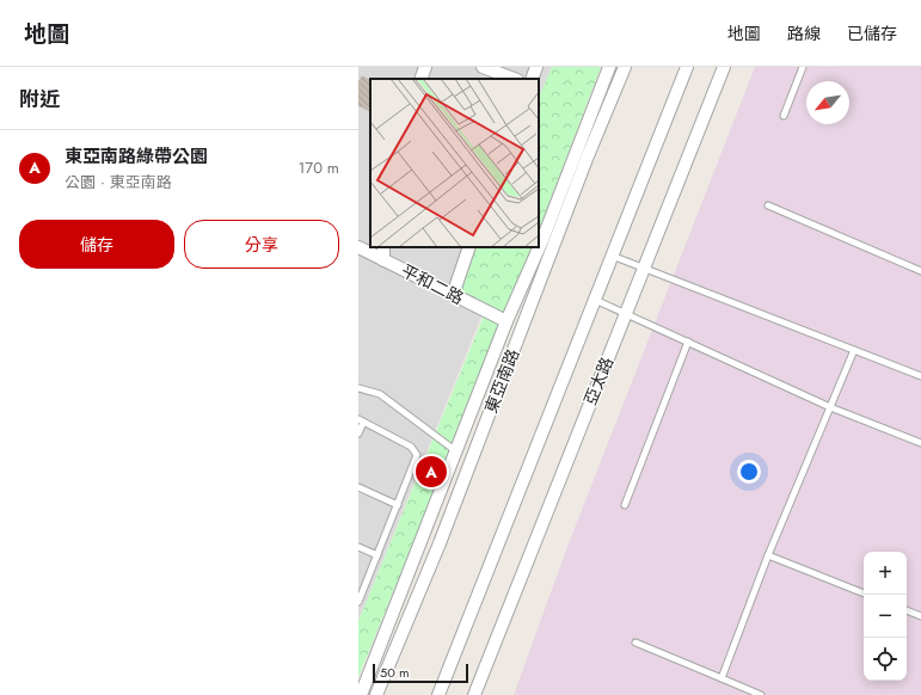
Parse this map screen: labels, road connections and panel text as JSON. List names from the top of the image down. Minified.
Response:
{"streets":{"street":["平和二路","東亞南路","亞太路"]},"crossings":[["平和二路","東亞南路"]],"scale_bar":"50 m","north":"bottom left","page":{"header":"地圖","nav":["地圖","路線","已儲存"],"heading":"附近","list":[{"mark":"A","name":"東亞南路綠帶公園","note":"公園 · 東亞南路","value":"170 m"}],"buttons":["儲存","分享"],"pins":"A","map_buttons":["+","−"],"scale":"50 m"}}
